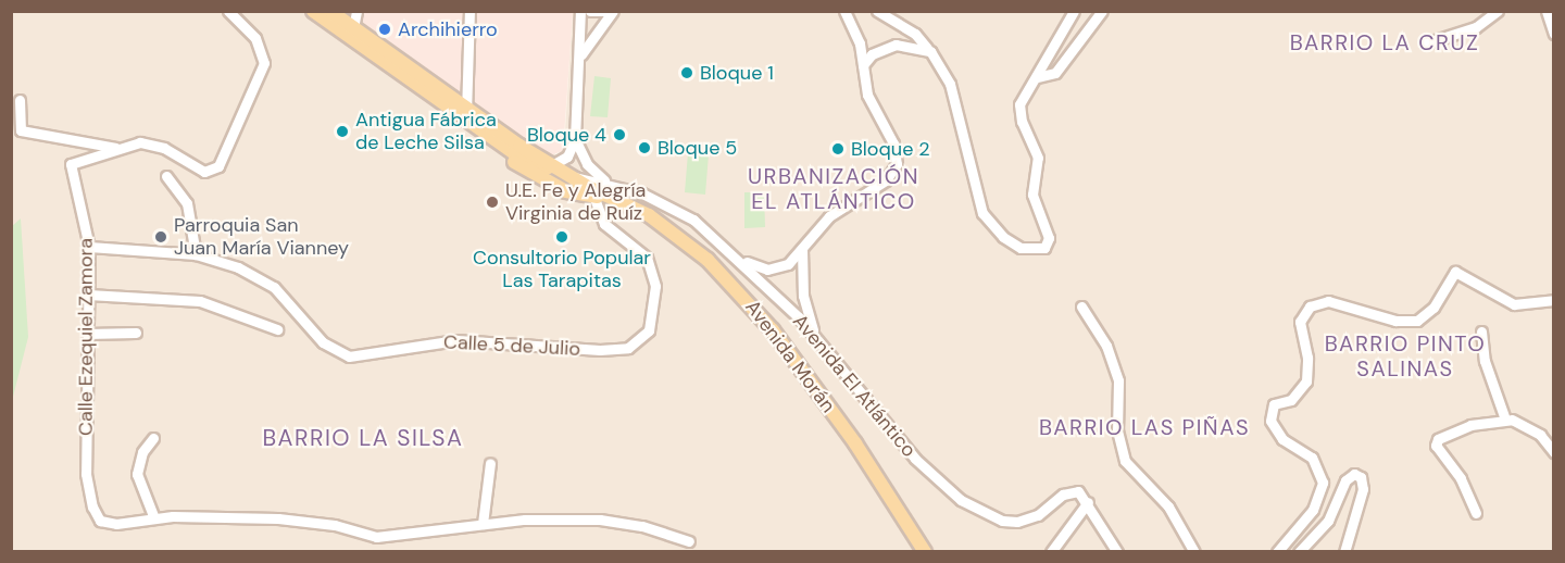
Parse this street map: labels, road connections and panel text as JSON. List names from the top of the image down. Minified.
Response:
{"streets":{"main road":["Avenida Morán"],"street":["Calle Ezequiel Zamora","Calle 5 de Julio","Avenida El Atlántico"]},"crossings":[["Calle Ezequiel Zamora","Calle 5 de Julio"],["Calle 5 de Julio","Avenida Morán"],["Avenida Morán","Avenida El Atlántico"]],"districts":["BARRIO LA CRUZ","URBANIZACIÓN EL ATLÁNTICO","BARRIO PINTO SALINAS","BARRIO LAS PIÑAS","BARRIO LA SILSA"],"places":["Archihierro","Bloque 1","Antigua Fábrica de Leche Silsa","Bloque 4","Bloque 5","Bloque 2","U.E. Fe y Alegría Virginia de Ruíz","Parroquia San Juan María Vianney","Consultorio Popular Las Tarapitas"]}
